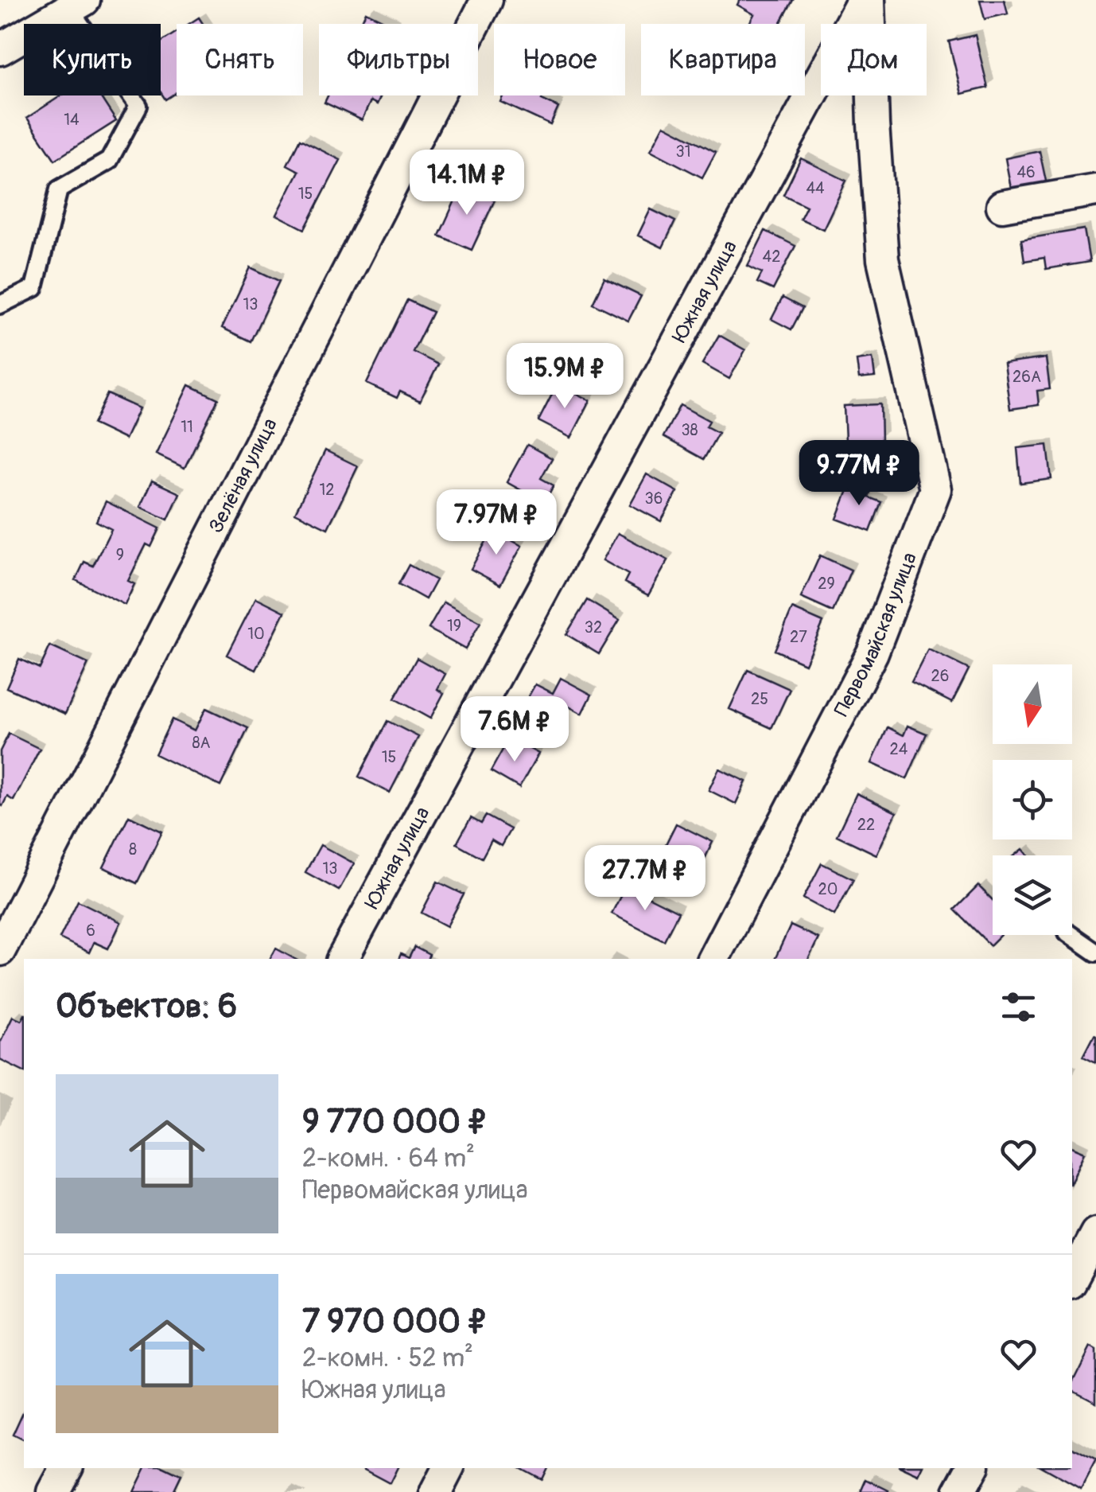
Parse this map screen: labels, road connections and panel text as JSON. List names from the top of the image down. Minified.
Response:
{"streets":{"street":["Южная улица","Зелёная улица","Первомайская улица"]},"crossings":[["Южная улица","Первомайская улица"]],"house_numbers":["14","31","46","44","15","42","13","26А","11","38","12","36","9","29","19","32","10","27","26","25","8А","24","15","22","8","13","20","6"],"north":"bottom","page":{"chip":["Купить","Снять","Фильтры","Новое","Квартира","Дом"],"price":["14.1M ₽","15.9M ₽","9.77M ₽","7.97M ₽","7.6M ₽","27.7M ₽"],"heading":"Объектов: 6","list":[{"name":"9 770 000 ₽","note":"2-комн. · 64 m² · Первомайская улица"},{"name":"7 970 000 ₽","note":"2-комн. · 52 m² · Южная улица"}]}}
